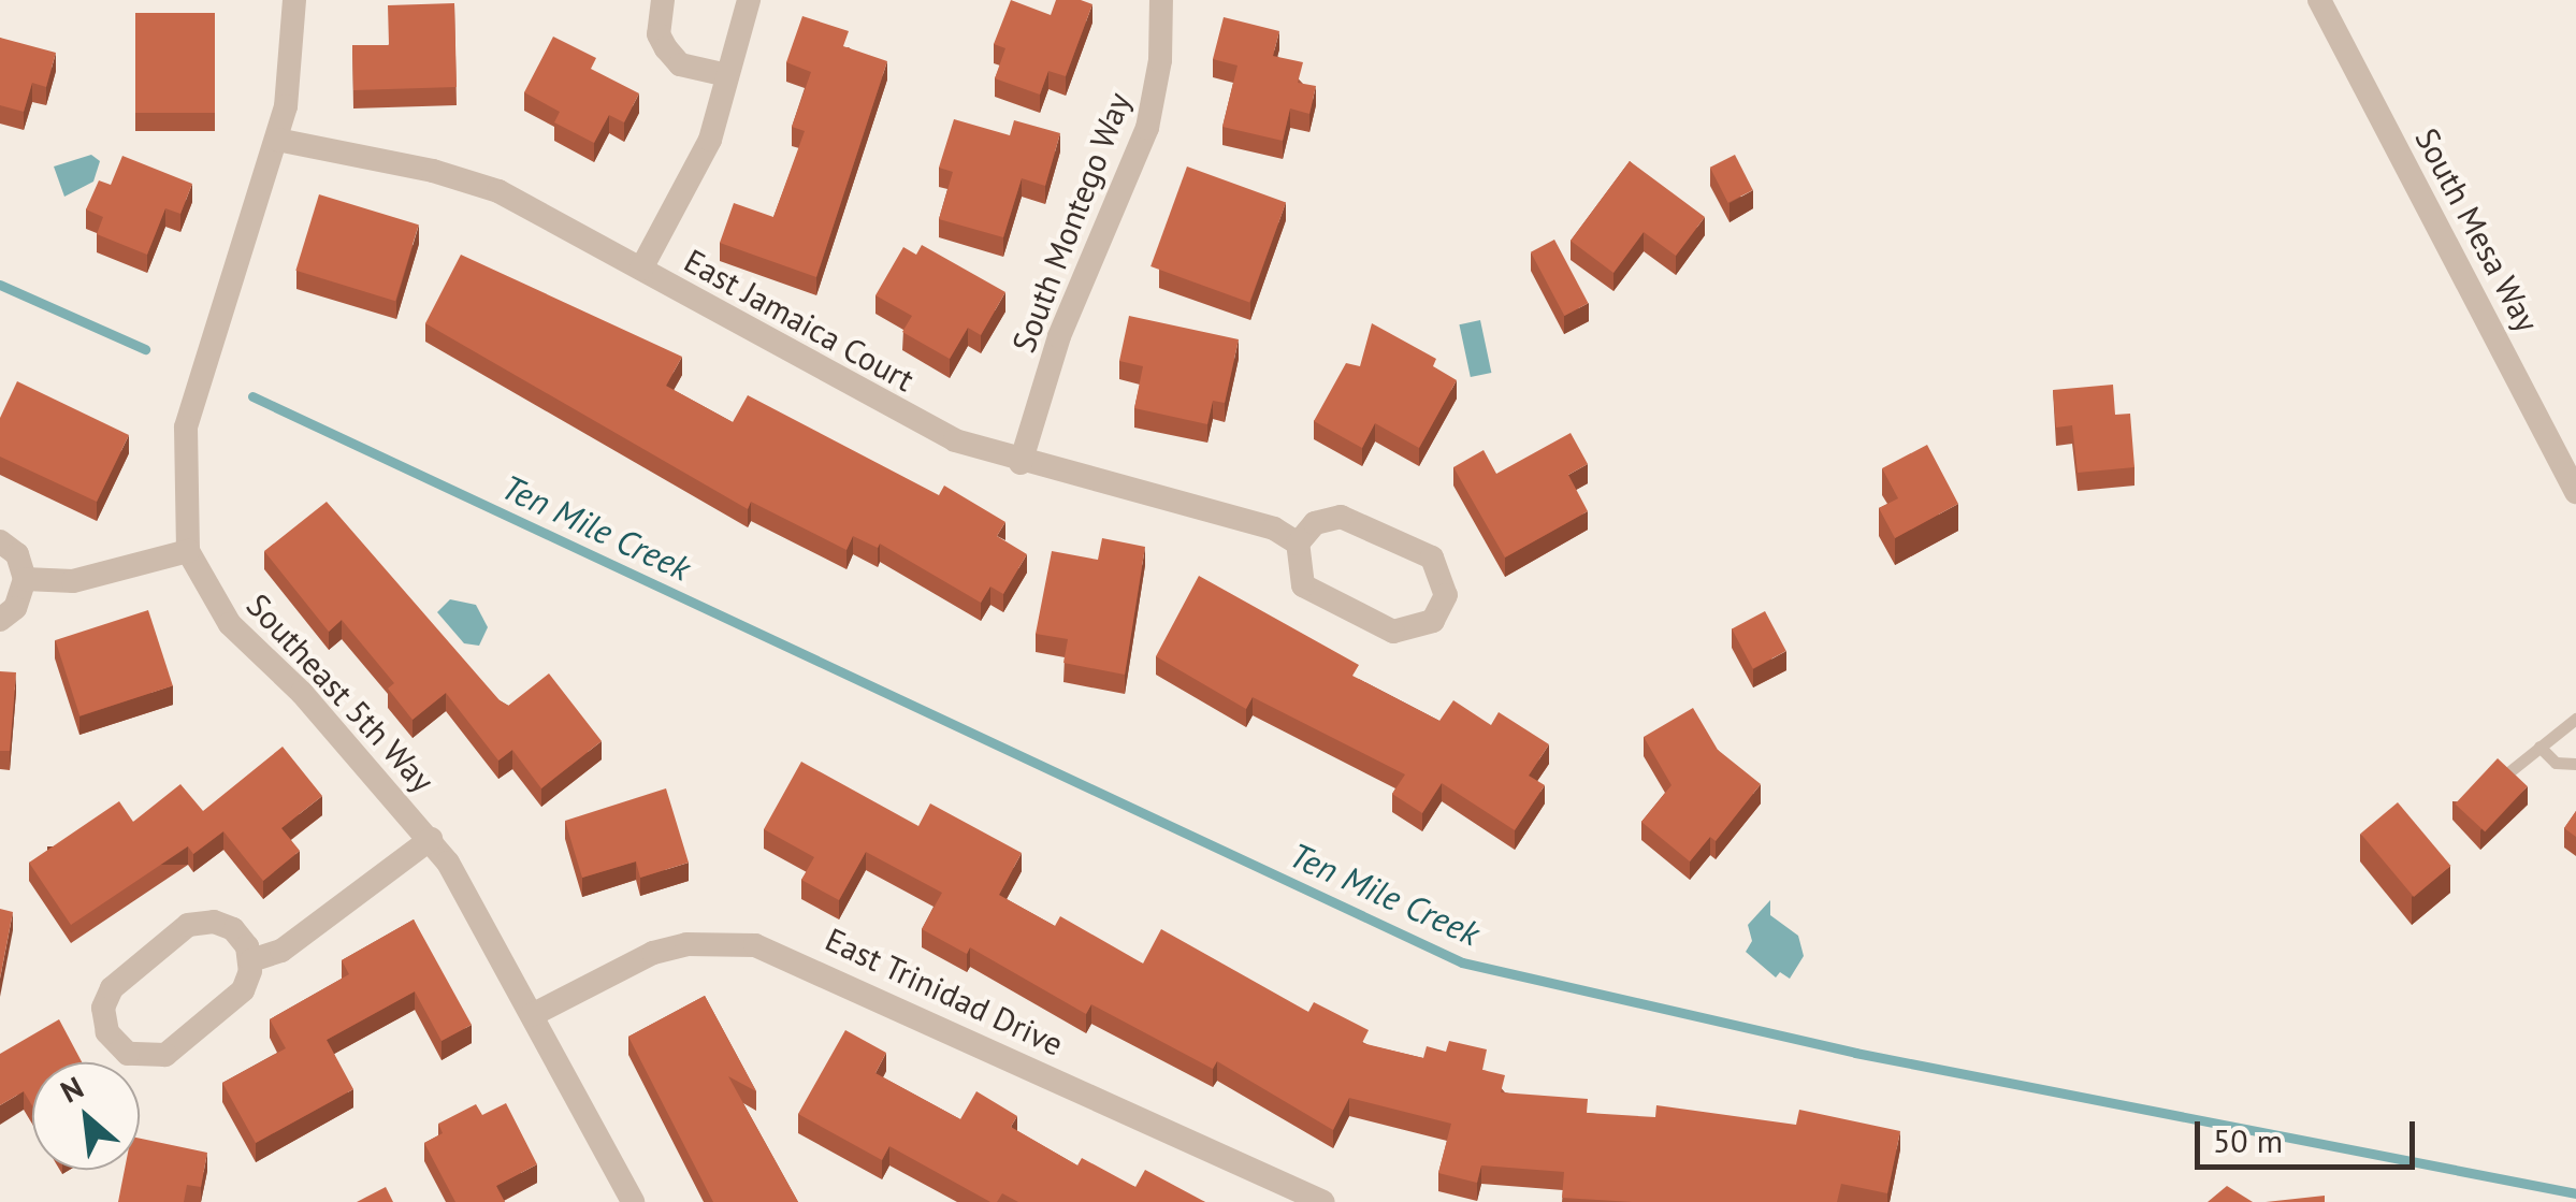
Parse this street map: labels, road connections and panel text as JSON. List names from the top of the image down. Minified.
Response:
{"streets":{"street":["South Montego Way","South Mesa Way","East Jamaica Court","Southeast 5th Way","East Trinidad Drive"]},"crossings":[["South Montego Way","East Jamaica Court"],["East Jamaica Court","Southeast 5th Way"],["Southeast 5th Way","East Trinidad Drive"]],"water":["Ten Mile Creek"],"scale_bar":"50 m","north":"top left"}
